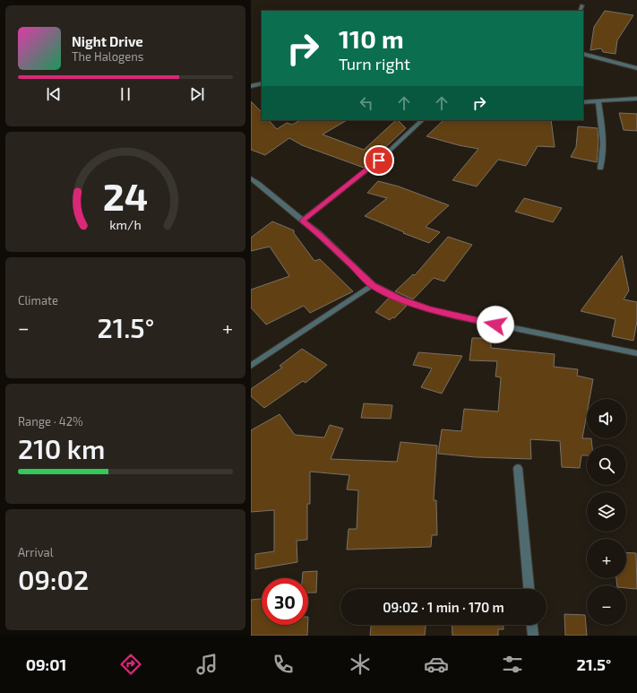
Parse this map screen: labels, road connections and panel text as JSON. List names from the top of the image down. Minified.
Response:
{"page":{"turn":["110 m","Turn right"],"song":["Night Drive","The Halogens"],"tile":["Climate",["Range · 42%","210 km"],["Arrival","09:02"]],"heat":["−","21.5°","+"],"map_buttons":["+","−"],"limit":"30","trip":"09:02 · 1 min · 170 m","tabs":["09:01","21.5°"],"gauge":["24","km/h"]}}
